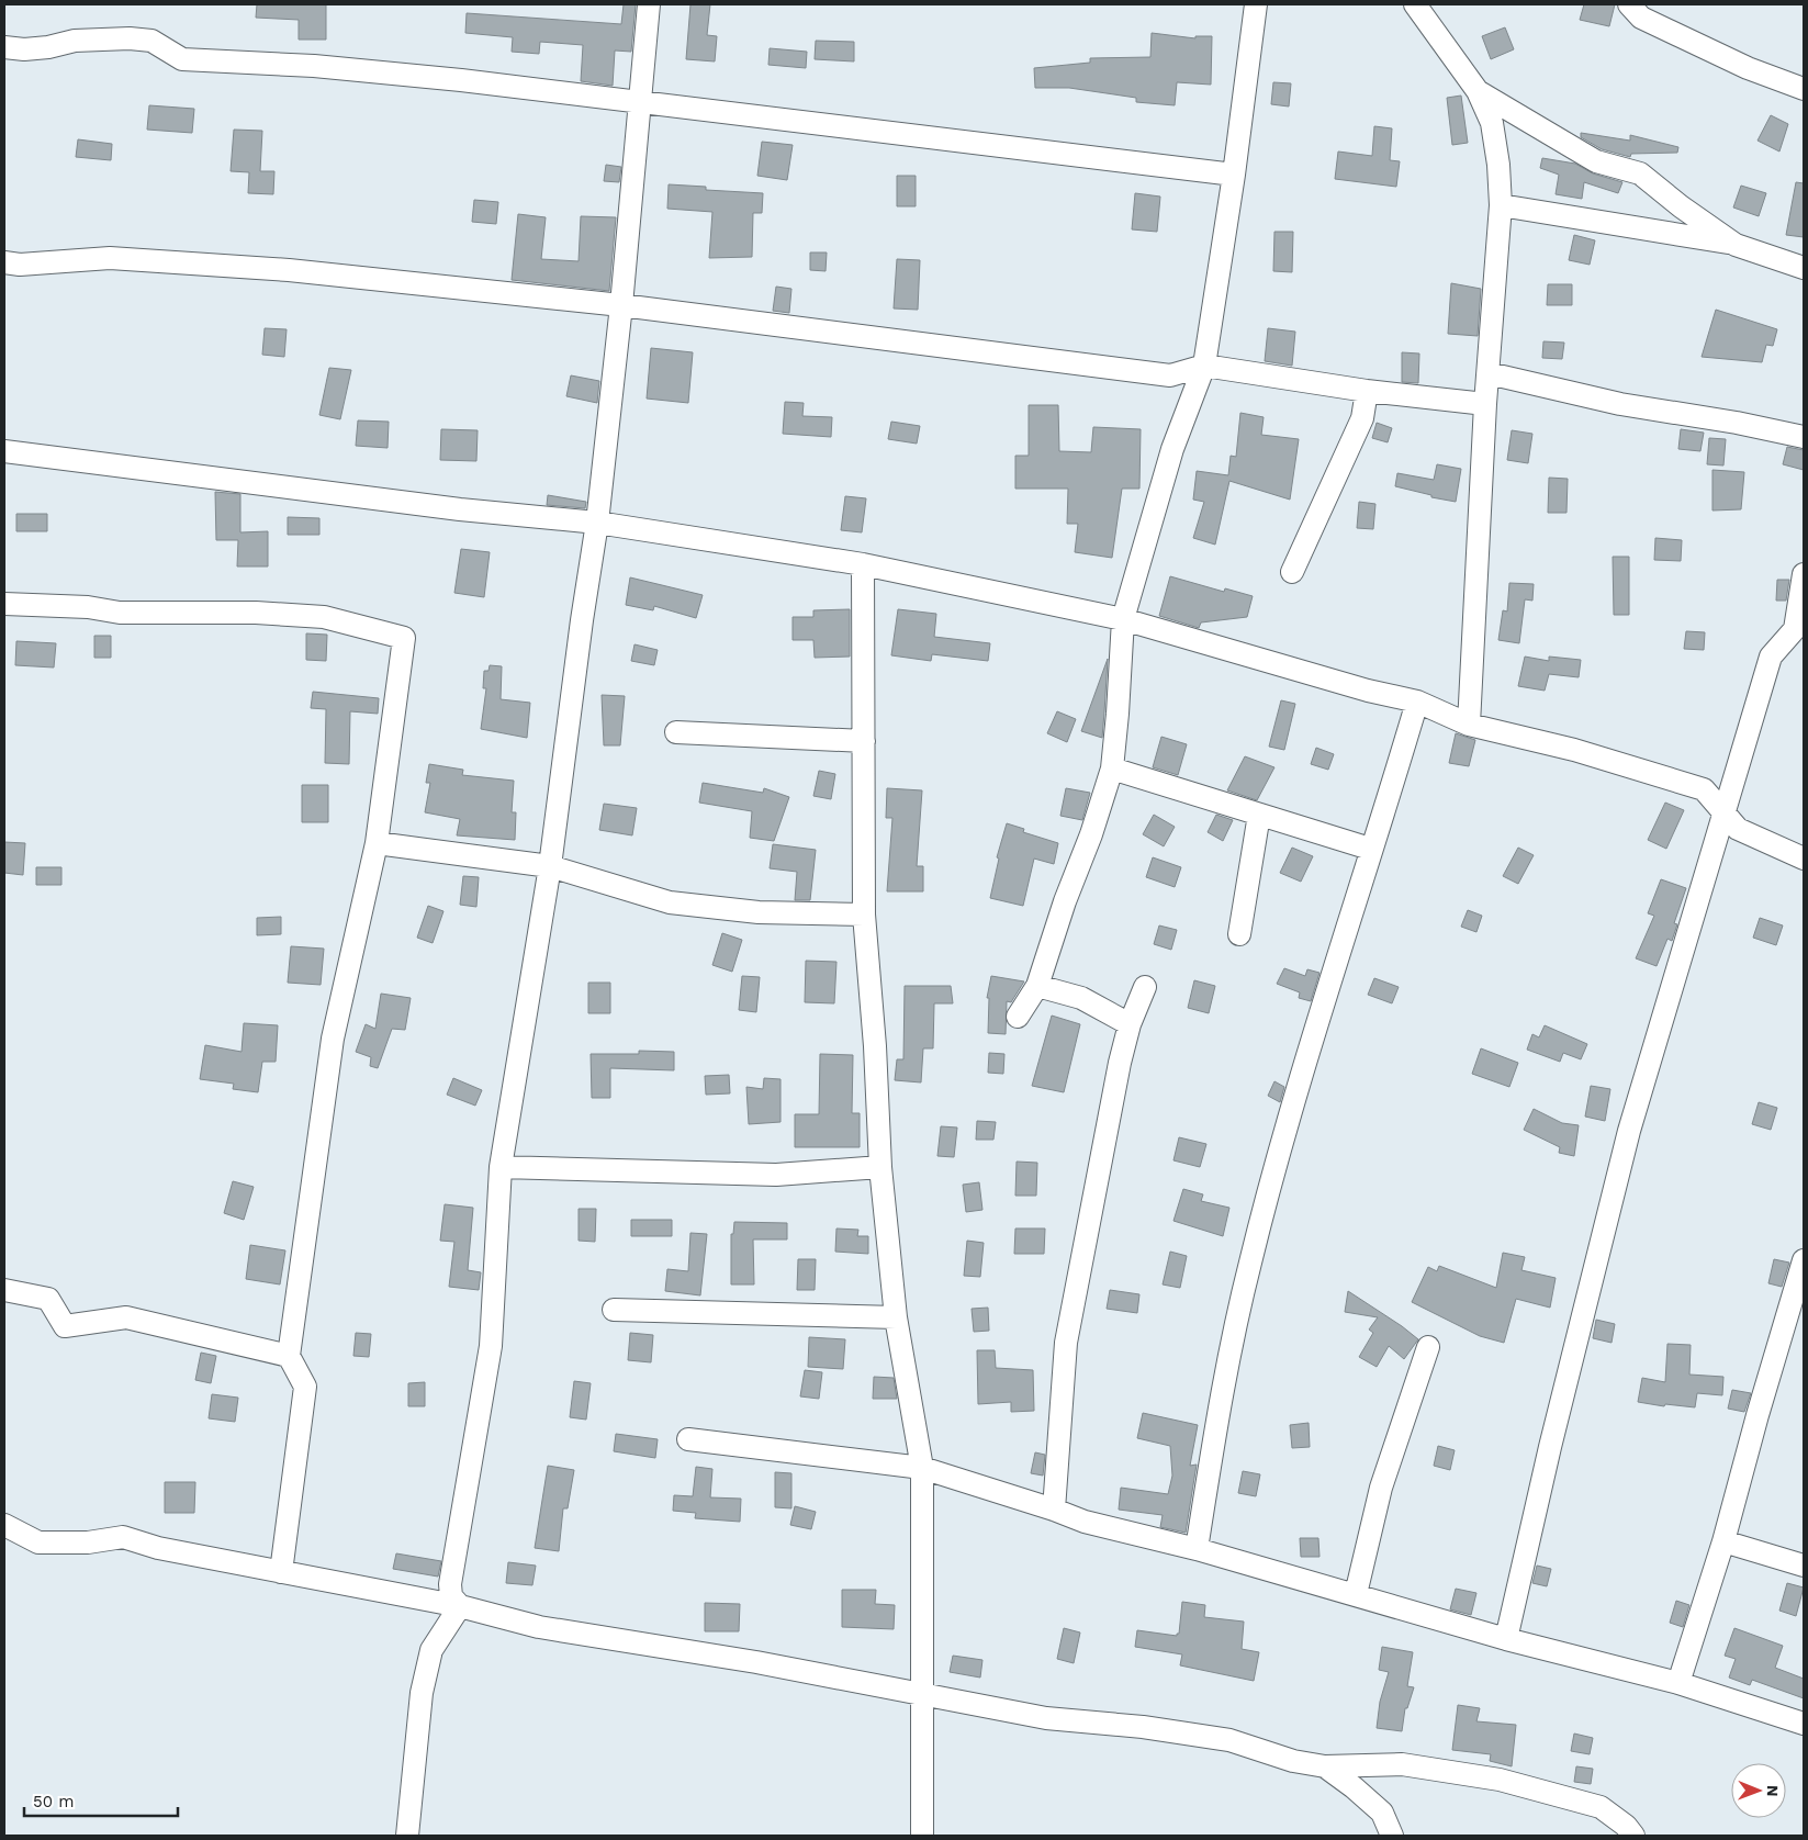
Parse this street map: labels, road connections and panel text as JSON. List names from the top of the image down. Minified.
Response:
{"scale_bar":"50 m","north":"right"}
